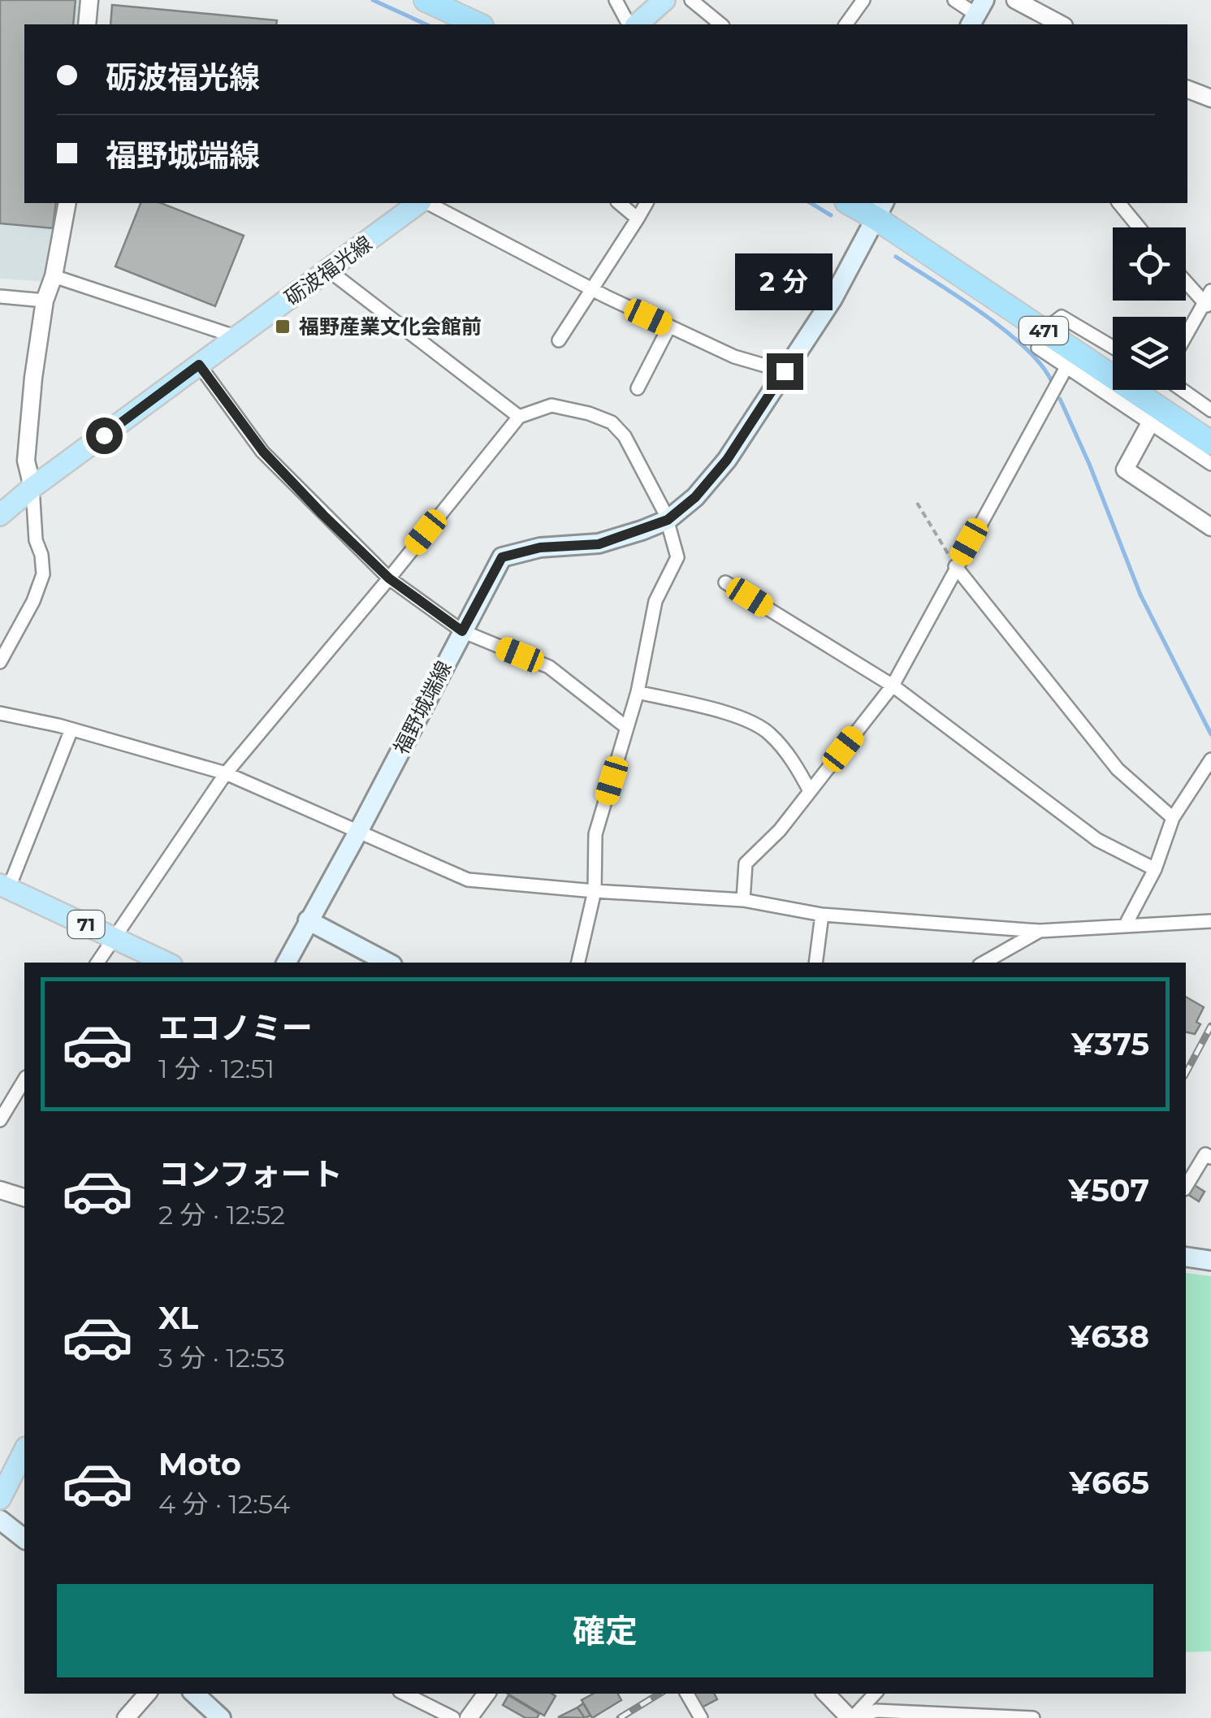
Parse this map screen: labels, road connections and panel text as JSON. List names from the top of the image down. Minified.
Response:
{"streets":{"highway":["471"],"main road":["砺波福光線","福野城端線","71"]},"crossings":[["471","福野城端線"]],"places":{"transit":["福野産業文化会館前"]},"page":{"banner":["砺波福光線","福野城端線"],"bubble":"2 分","list":[{"name":"エコノミー","note":"1 分 · 12:51","value":"¥375"},{"name":"コンフォート","note":"2 分 · 12:52","value":"¥507"},{"name":"XL","note":"3 分 · 12:53","value":"¥638"},{"name":"Moto","note":"4 分 · 12:54","value":"¥665"}],"buttons":"確定"}}
